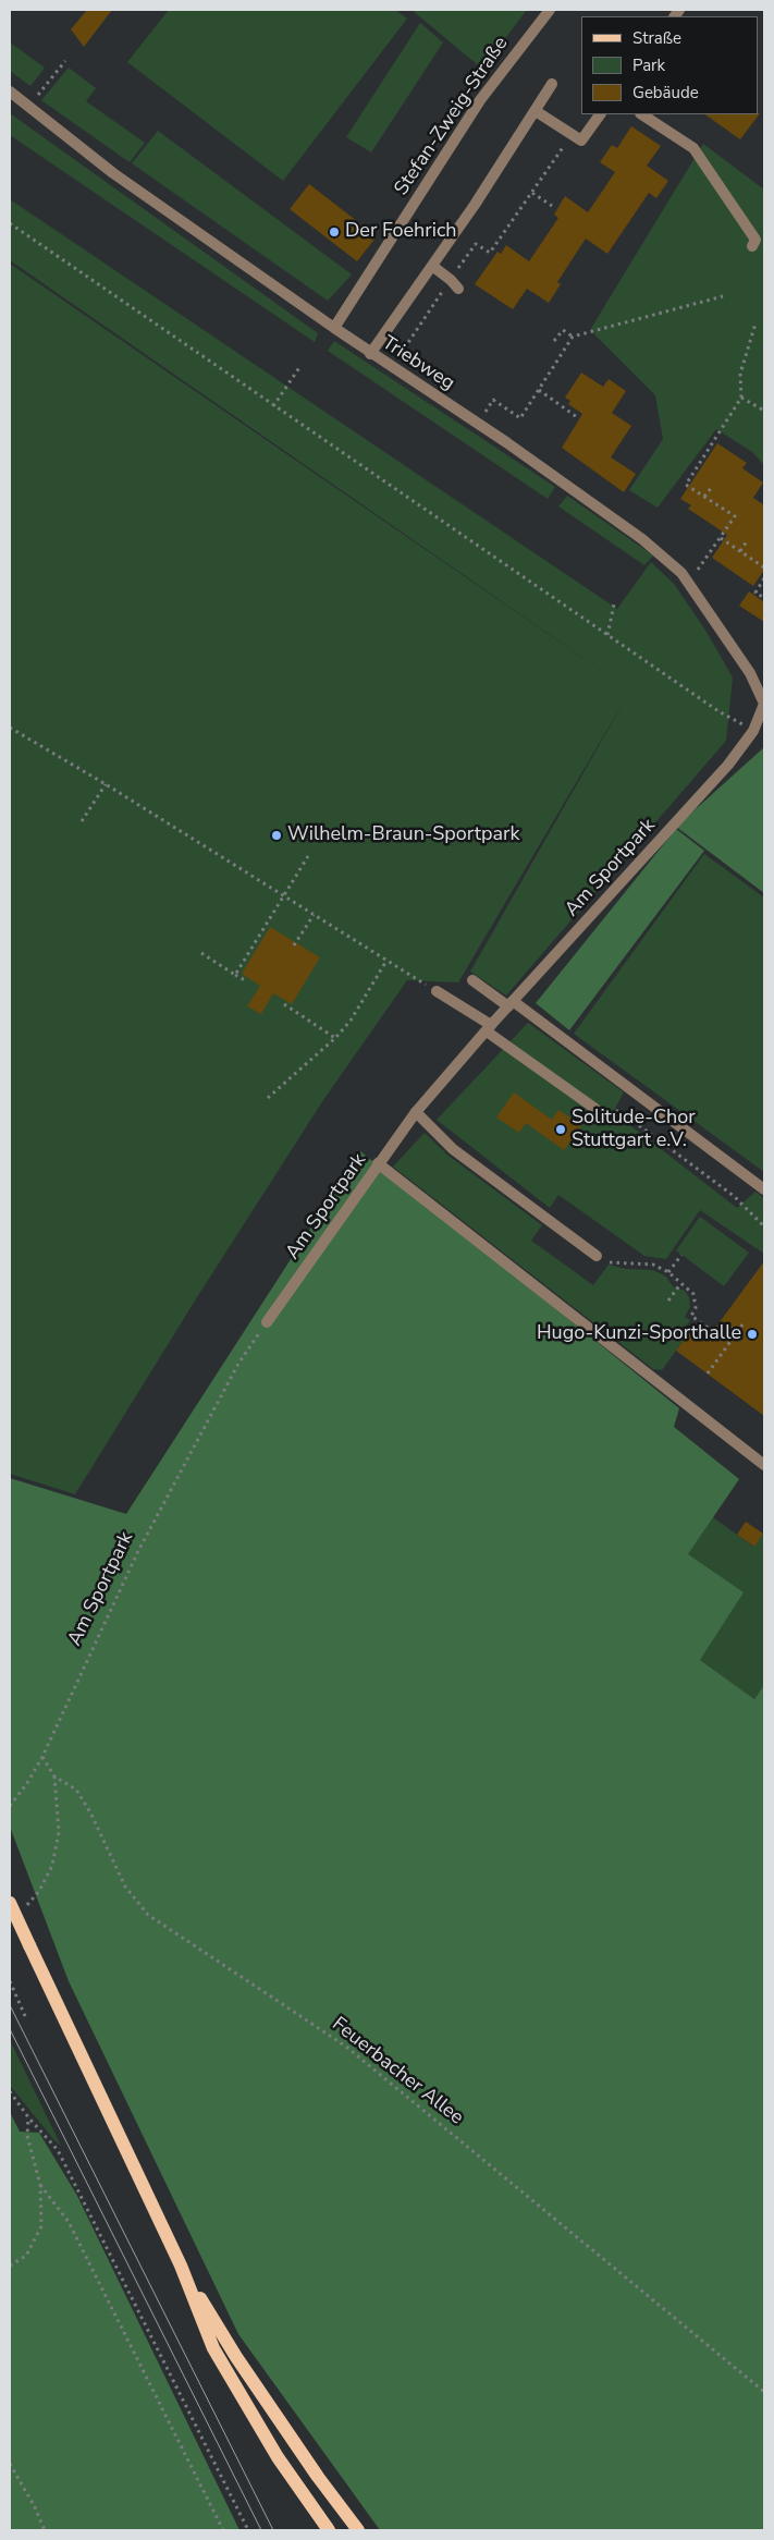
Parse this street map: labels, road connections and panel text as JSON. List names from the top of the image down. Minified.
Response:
{"streets":{"street":["Stefan-Zweig-Straße","Triebweg","Am Sportpark"],"path":["Feuerbacher Allee"]},"crossings":[["Stefan-Zweig-Straße","Triebweg"],["Triebweg","Am Sportpark"],["Am Sportpark","Feuerbacher Allee"]],"places":["Der Foehrich","Wilhelm-Braun-Sportpark","Solitude-Chor Stuttgart e.V.","Hugo-Kunzi-Sporthalle"],"legend":["Straße","Park","Gebäude"]}
